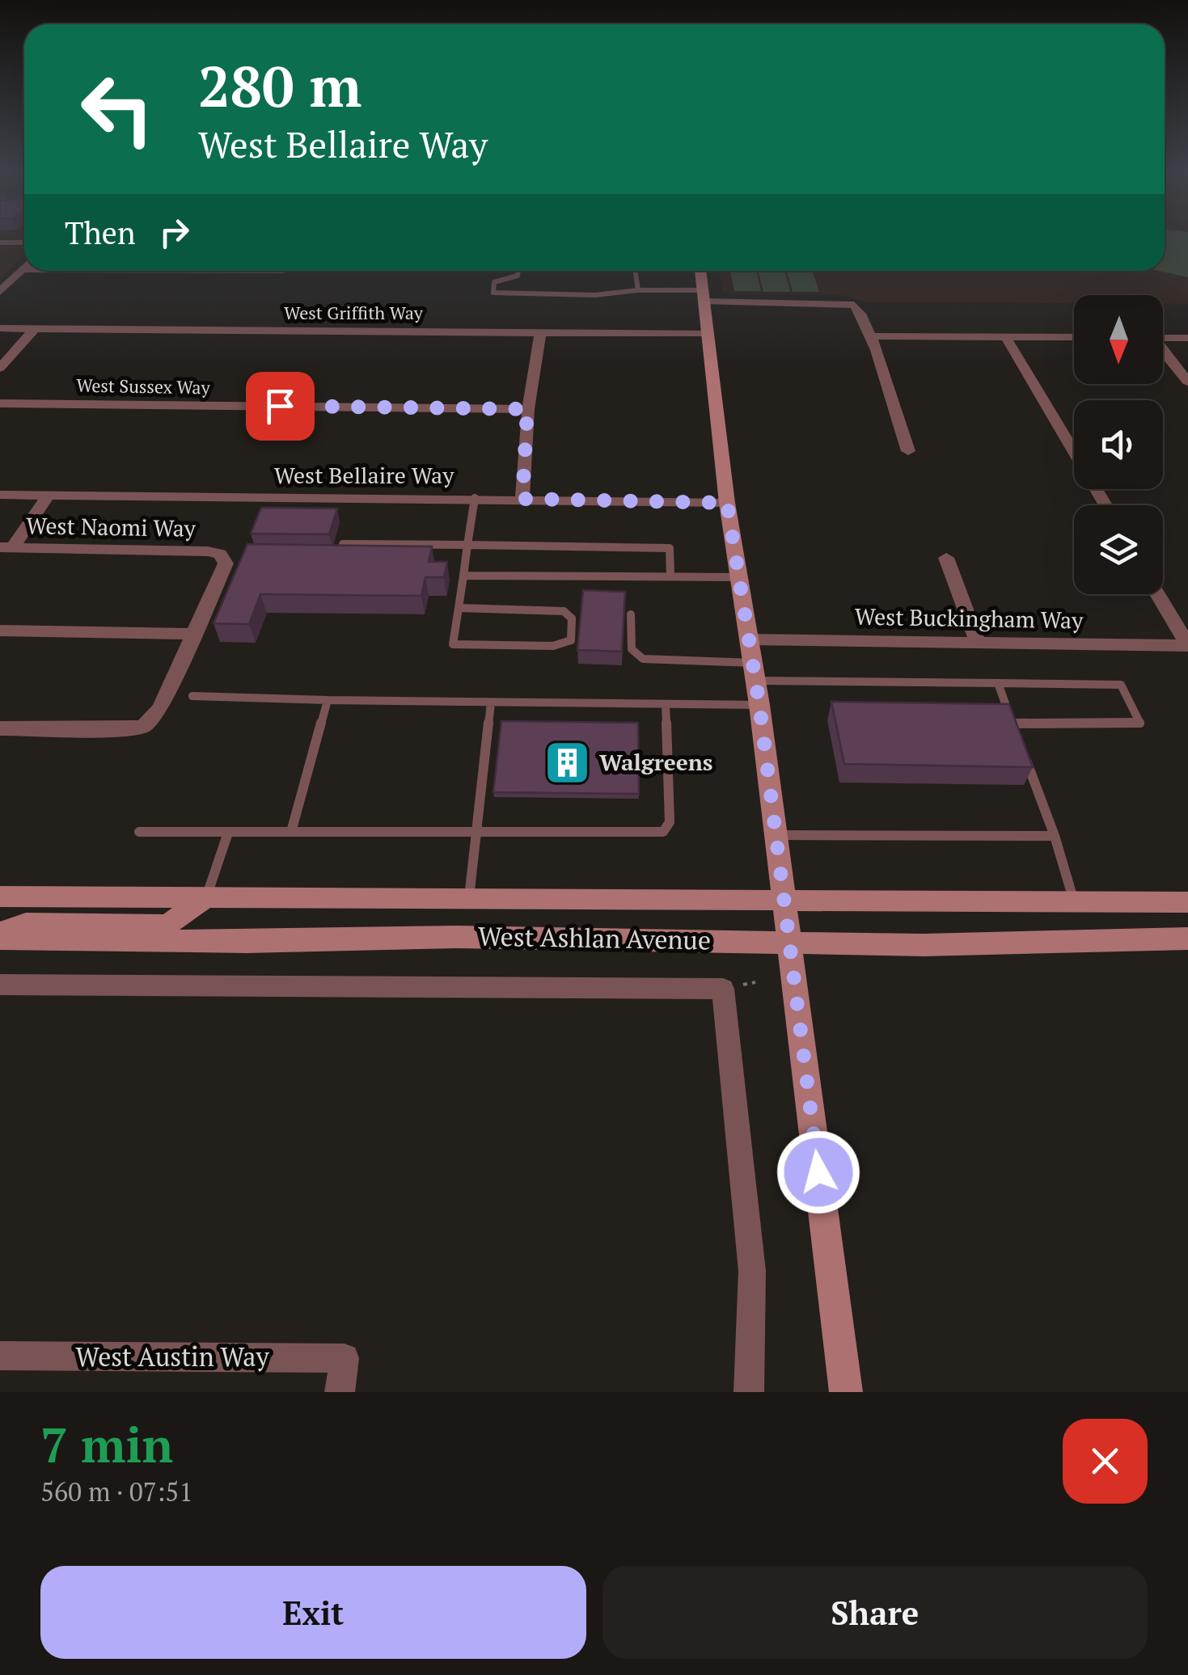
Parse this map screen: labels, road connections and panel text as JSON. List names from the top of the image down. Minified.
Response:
{"streets":{"main road":["West Ashlan Avenue"],"street":["West Griffith Way","West Sussex Way","West Bellaire Way","West Naomi Way","West Buckingham Way","West Austin Way"]},"places":{"building":["Walgreens"]},"north":"bottom","page":{"turn":["280 m","West Bellaire Way"],"then":"Then","heading":["7 min","560 m · 07:51"],"buttons":["Exit","Share"]}}
